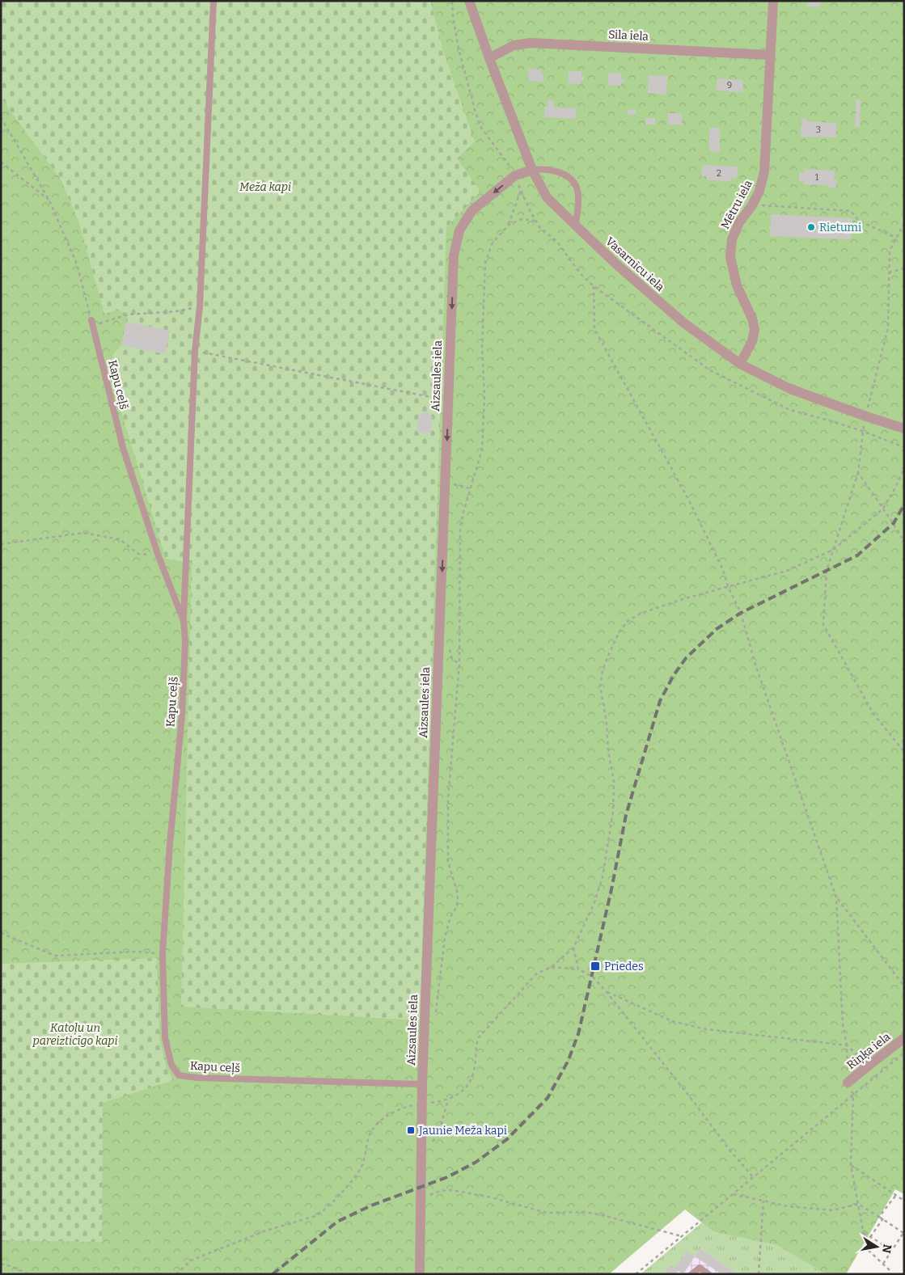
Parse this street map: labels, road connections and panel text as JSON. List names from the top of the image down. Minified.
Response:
{"streets":{"street":["Sila iela","Mētru iela","Vasarnīcu iela","Aizsaules iela","Riņķa iela"],"lane":["Kapu ceļš"]},"crossings":[["Sila iela","Mētru iela"],["Sila iela","Vasarnīcu iela"],["Mētru iela","Vasarnīcu iela"],["Vasarnīcu iela","Aizsaules iela"],["Aizsaules iela","Kapu ceļš"]],"one_way":["Aizsaules iela"],"parks":["Meža kapi","Katoļu un pareizticīgo kapi"],"places":{"other":["Rietumi"],"transit":["Priedes","Jaunie Meža kapi"]},"house_numbers":["9","3","2","1"],"north":"right"}
